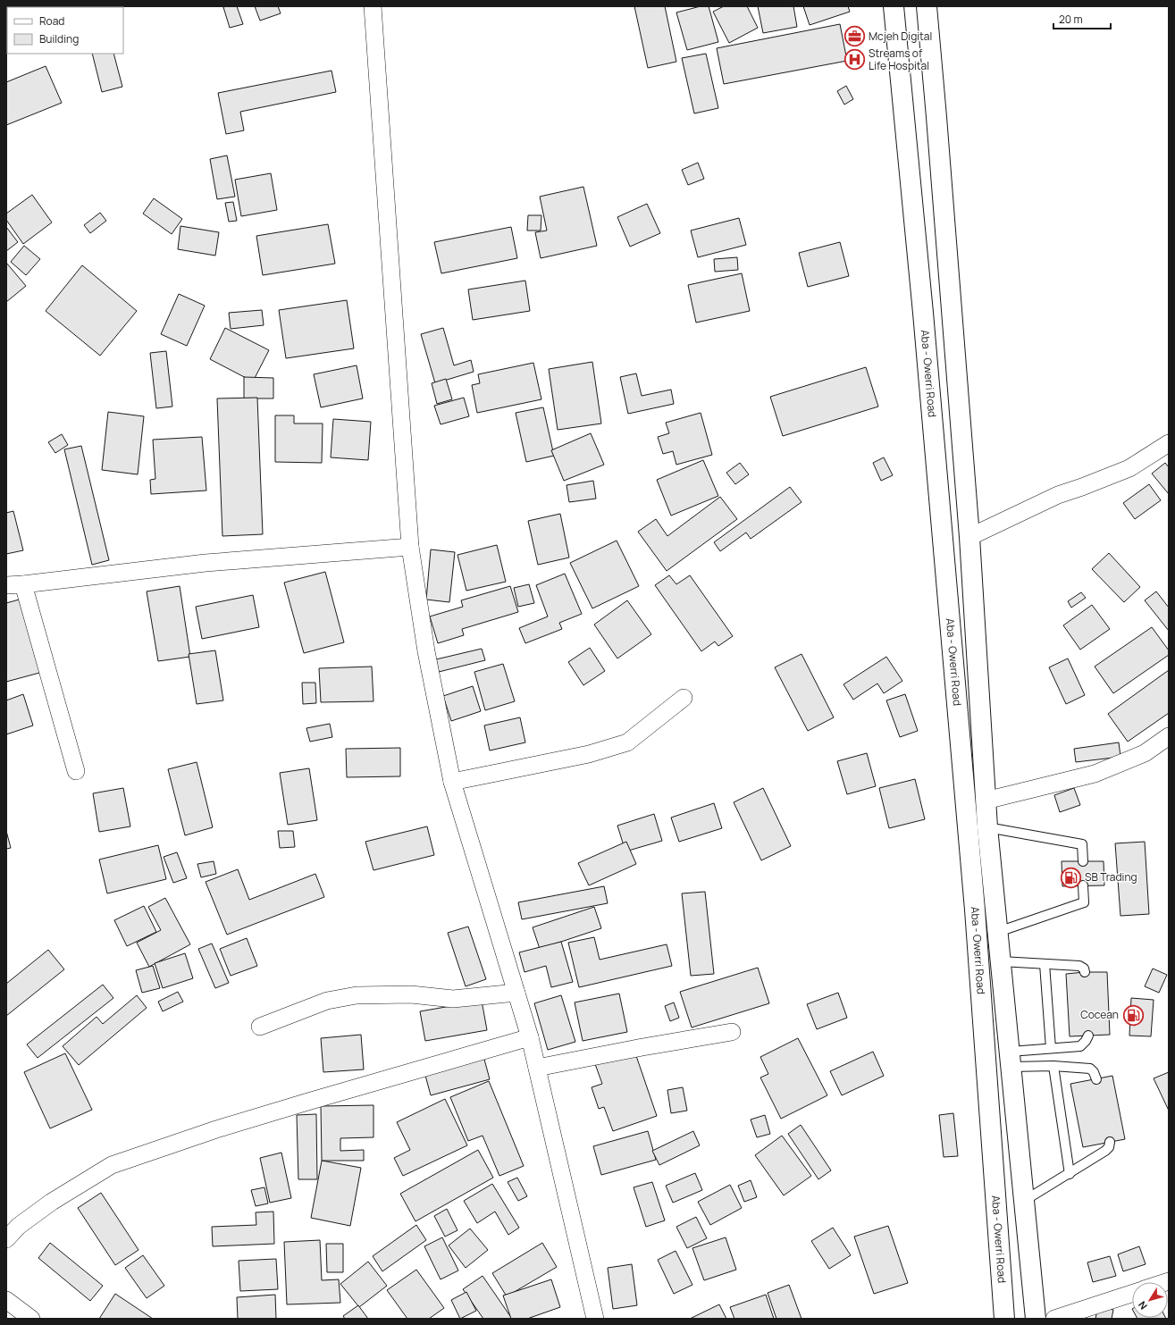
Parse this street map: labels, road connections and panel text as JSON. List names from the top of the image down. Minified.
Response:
{"streets":{"highway":["Aba - Owerri Road"]},"places":{"office":["Mcjeh Digital"],"hospital":["Streams of Life Hospital"],"fuel station":["SB Trading","Cocean"]},"legend":["Road","Building"],"scale_bar":"20 m","north":"bottom left"}
